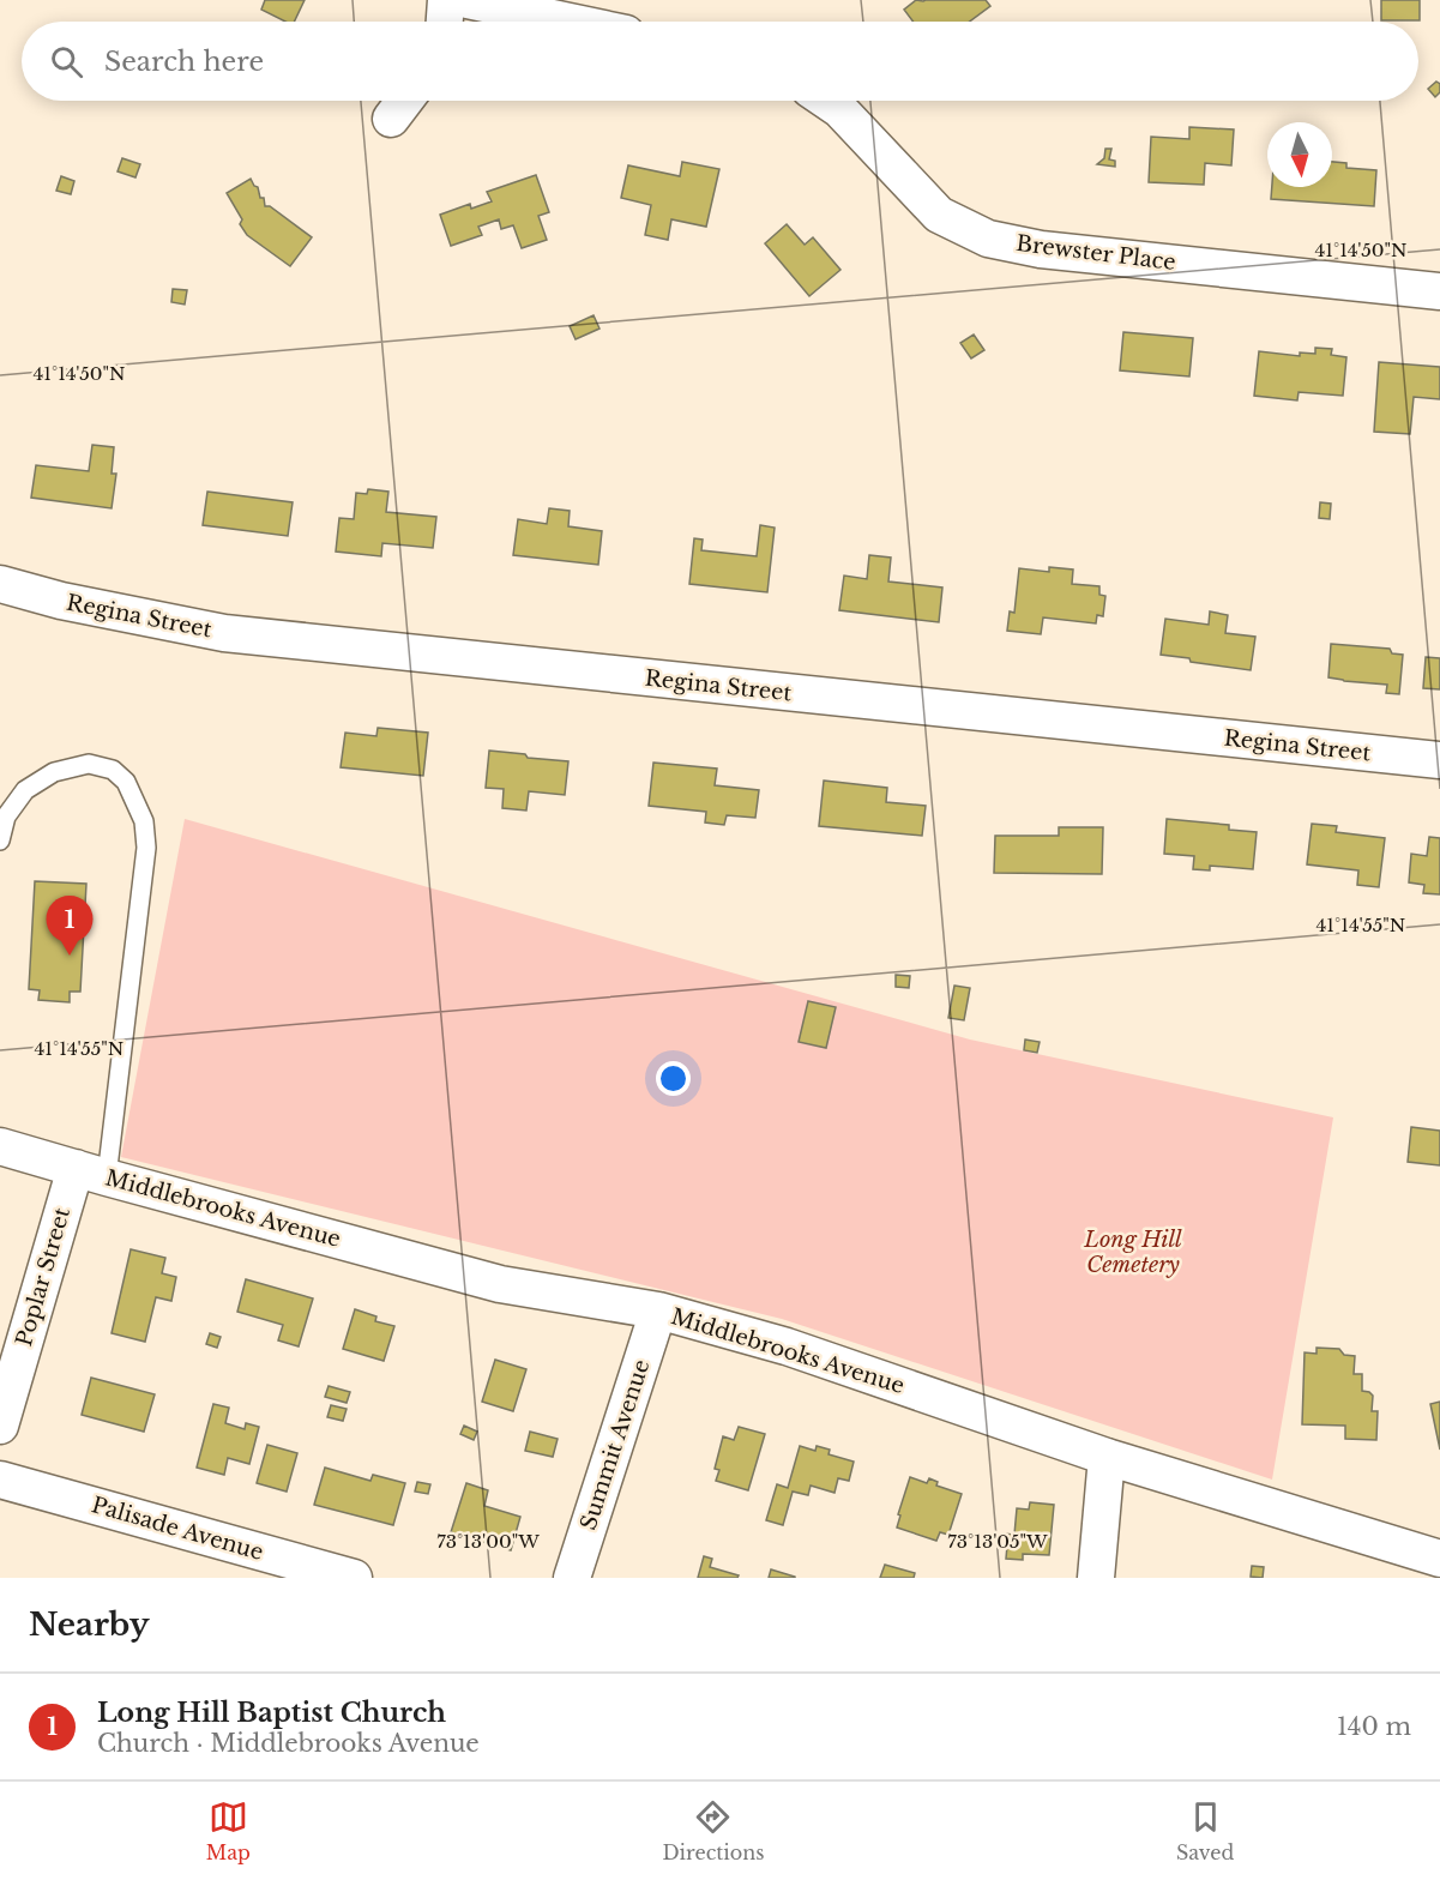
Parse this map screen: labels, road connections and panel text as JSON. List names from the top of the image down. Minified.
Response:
{"streets":{"street":["Brewster Place","Regina Street","Middlebrooks Avenue","Poplar Street","Summit Avenue","Palisade Avenue"]},"crossings":[["Middlebrooks Avenue","Poplar Street"],["Middlebrooks Avenue","Summit Avenue"]],"parks":["Long Hill Cemetery"],"north":"bottom","page":{"search":"Search here","pins":"1","heading":"Nearby","list":[{"mark":"1","name":"Long Hill Baptist Church","note":"Church · Middlebrooks Avenue","value":"140 m"}],"nav":["Map","Directions","Saved"]},"coordinates":["41°14'50\"N","41°14'55\"N","73°13'00\"W","73°13'05\"W"]}
